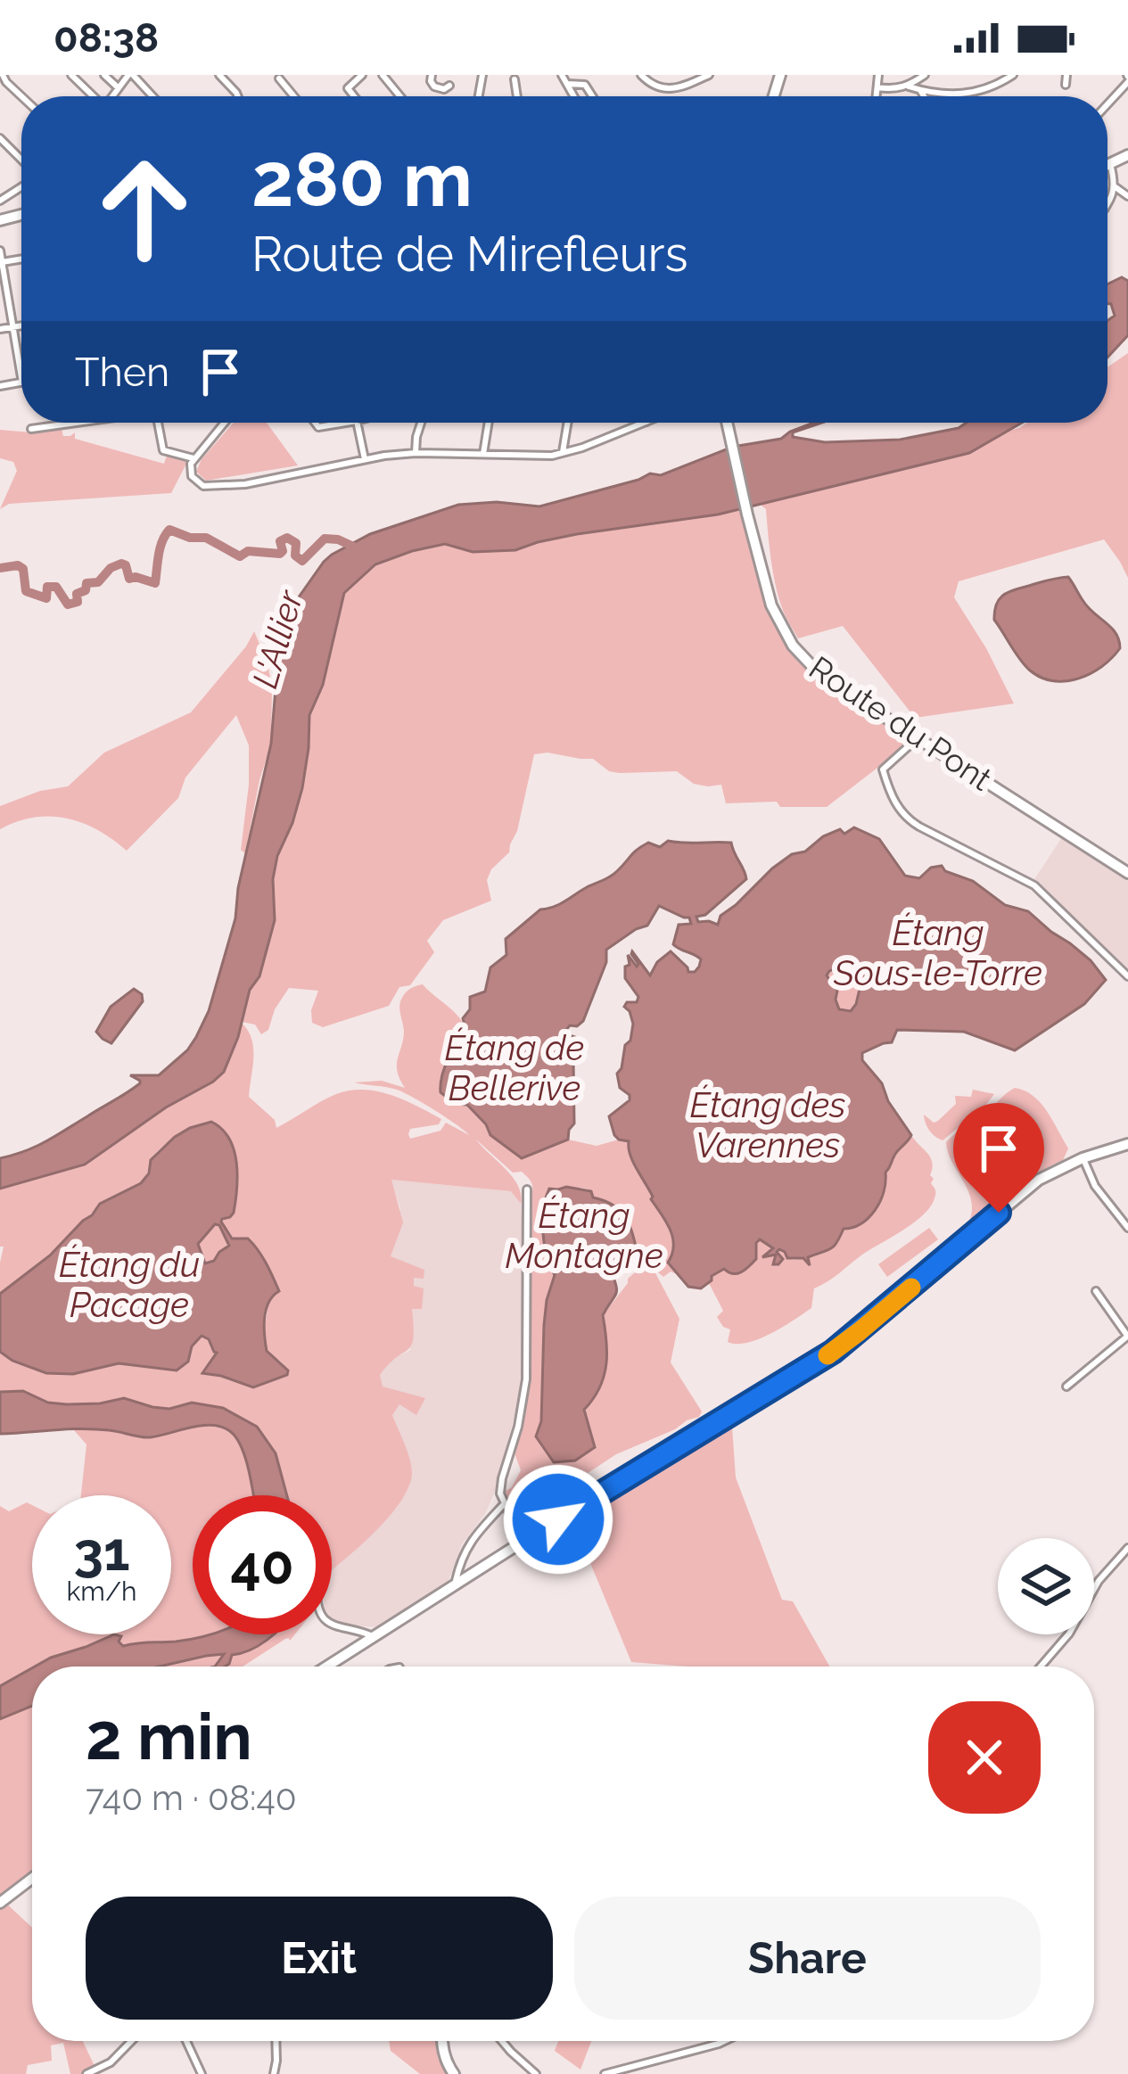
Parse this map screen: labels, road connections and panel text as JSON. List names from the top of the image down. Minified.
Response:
{"streets":{"street":["Route du Pont"]},"water":["L'Allier","Étang Sous-le-Torre","Étang de Bellerive","Étang des Varennes","Étang Montagne","Étang du Pacage"],"page":{"status":"08:38","turn":["280 m","Route de Mirefleurs"],"then":"Then","speed":"31 km/h","limit":"40","heading":["2 min","740 m · 08:40"],"buttons":["Exit","Share"]}}
